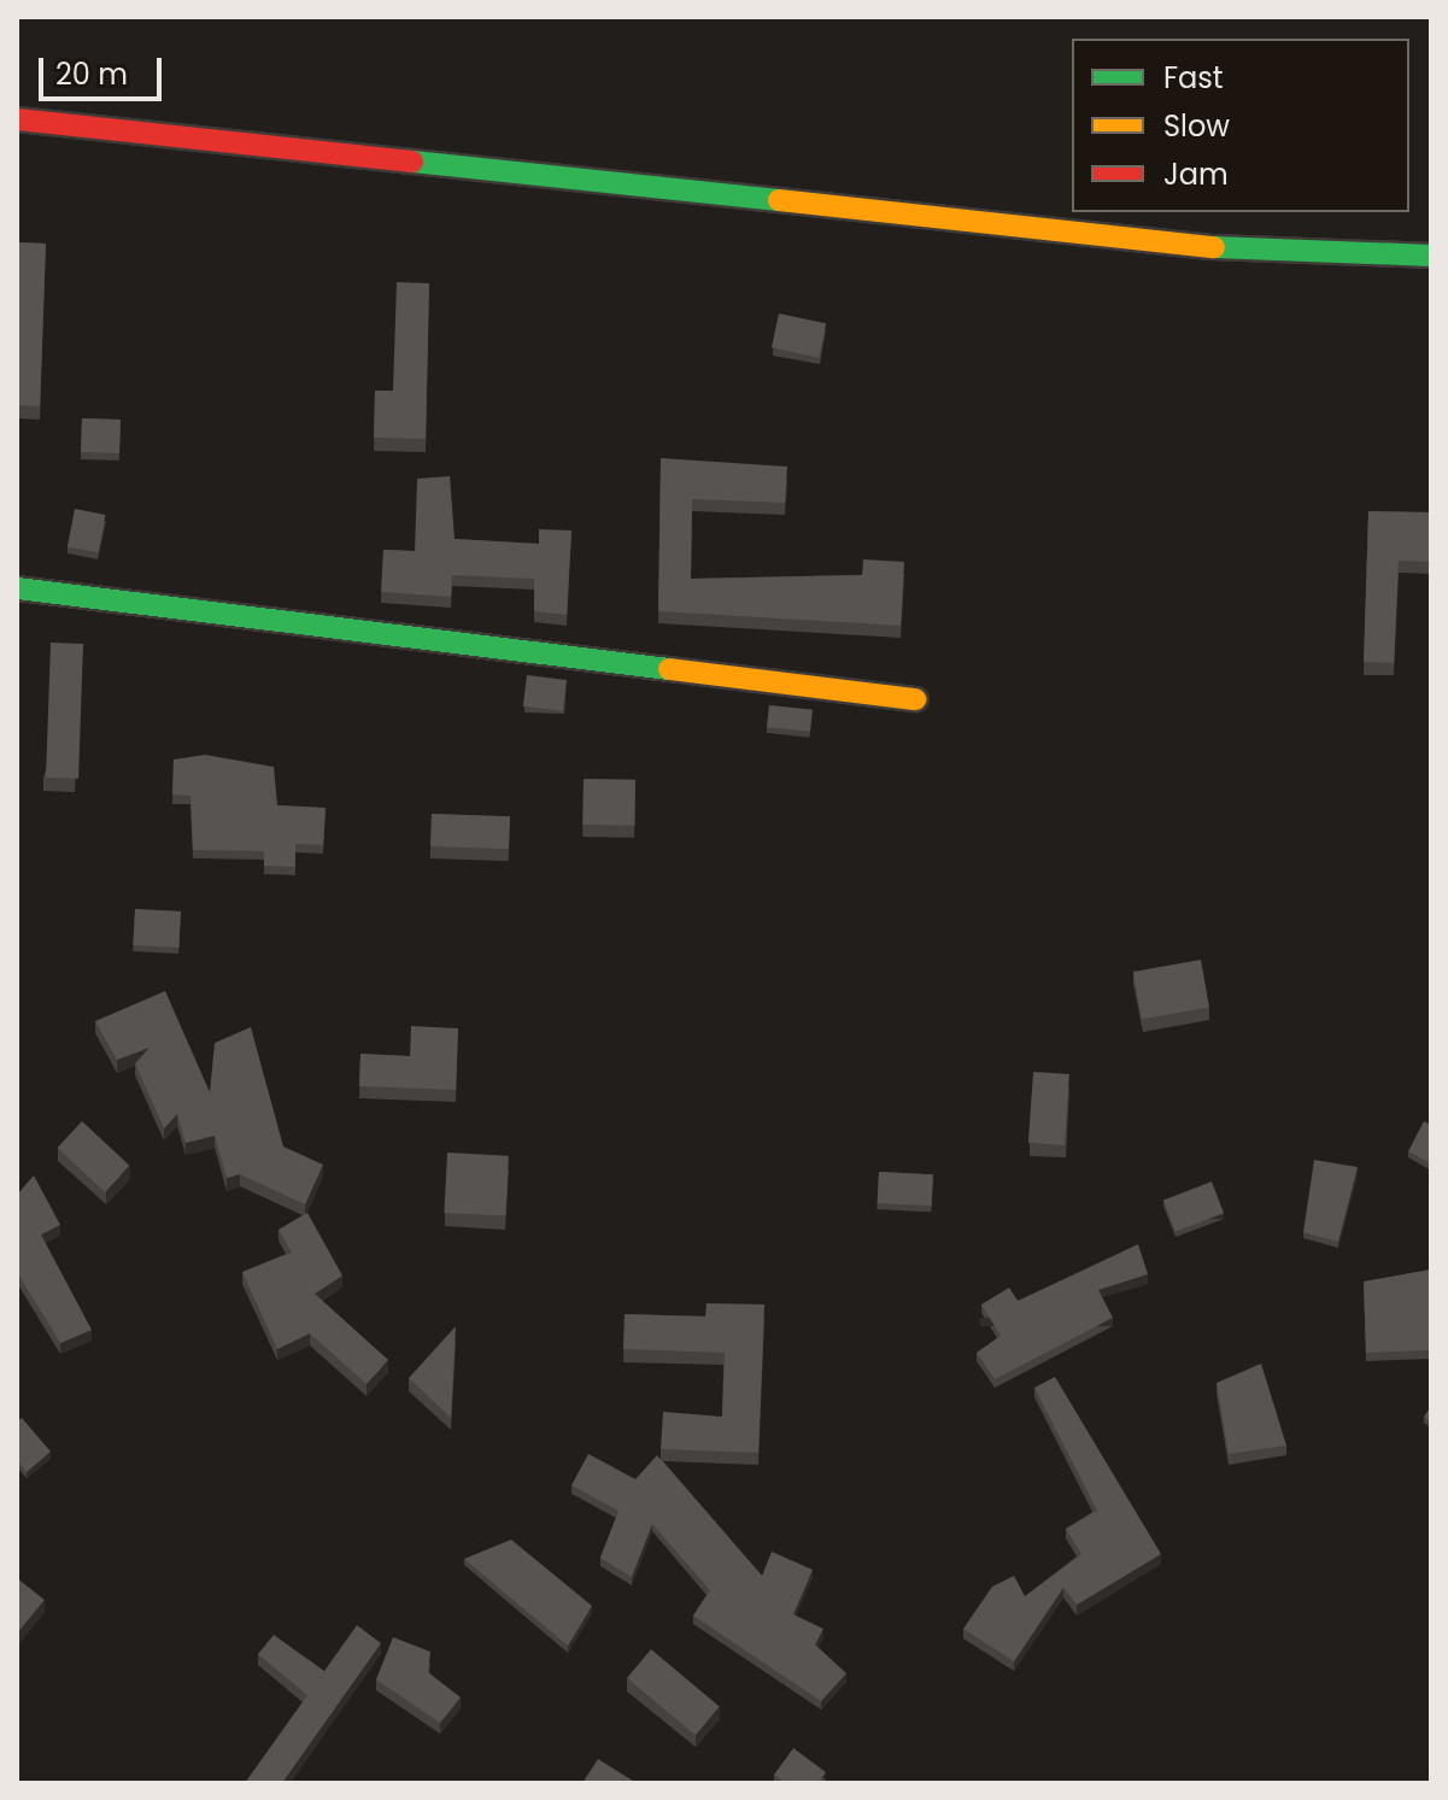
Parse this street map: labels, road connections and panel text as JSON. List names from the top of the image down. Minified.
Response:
{"legend":["Fast","Slow","Jam"],"scale_bar":"20 m"}
